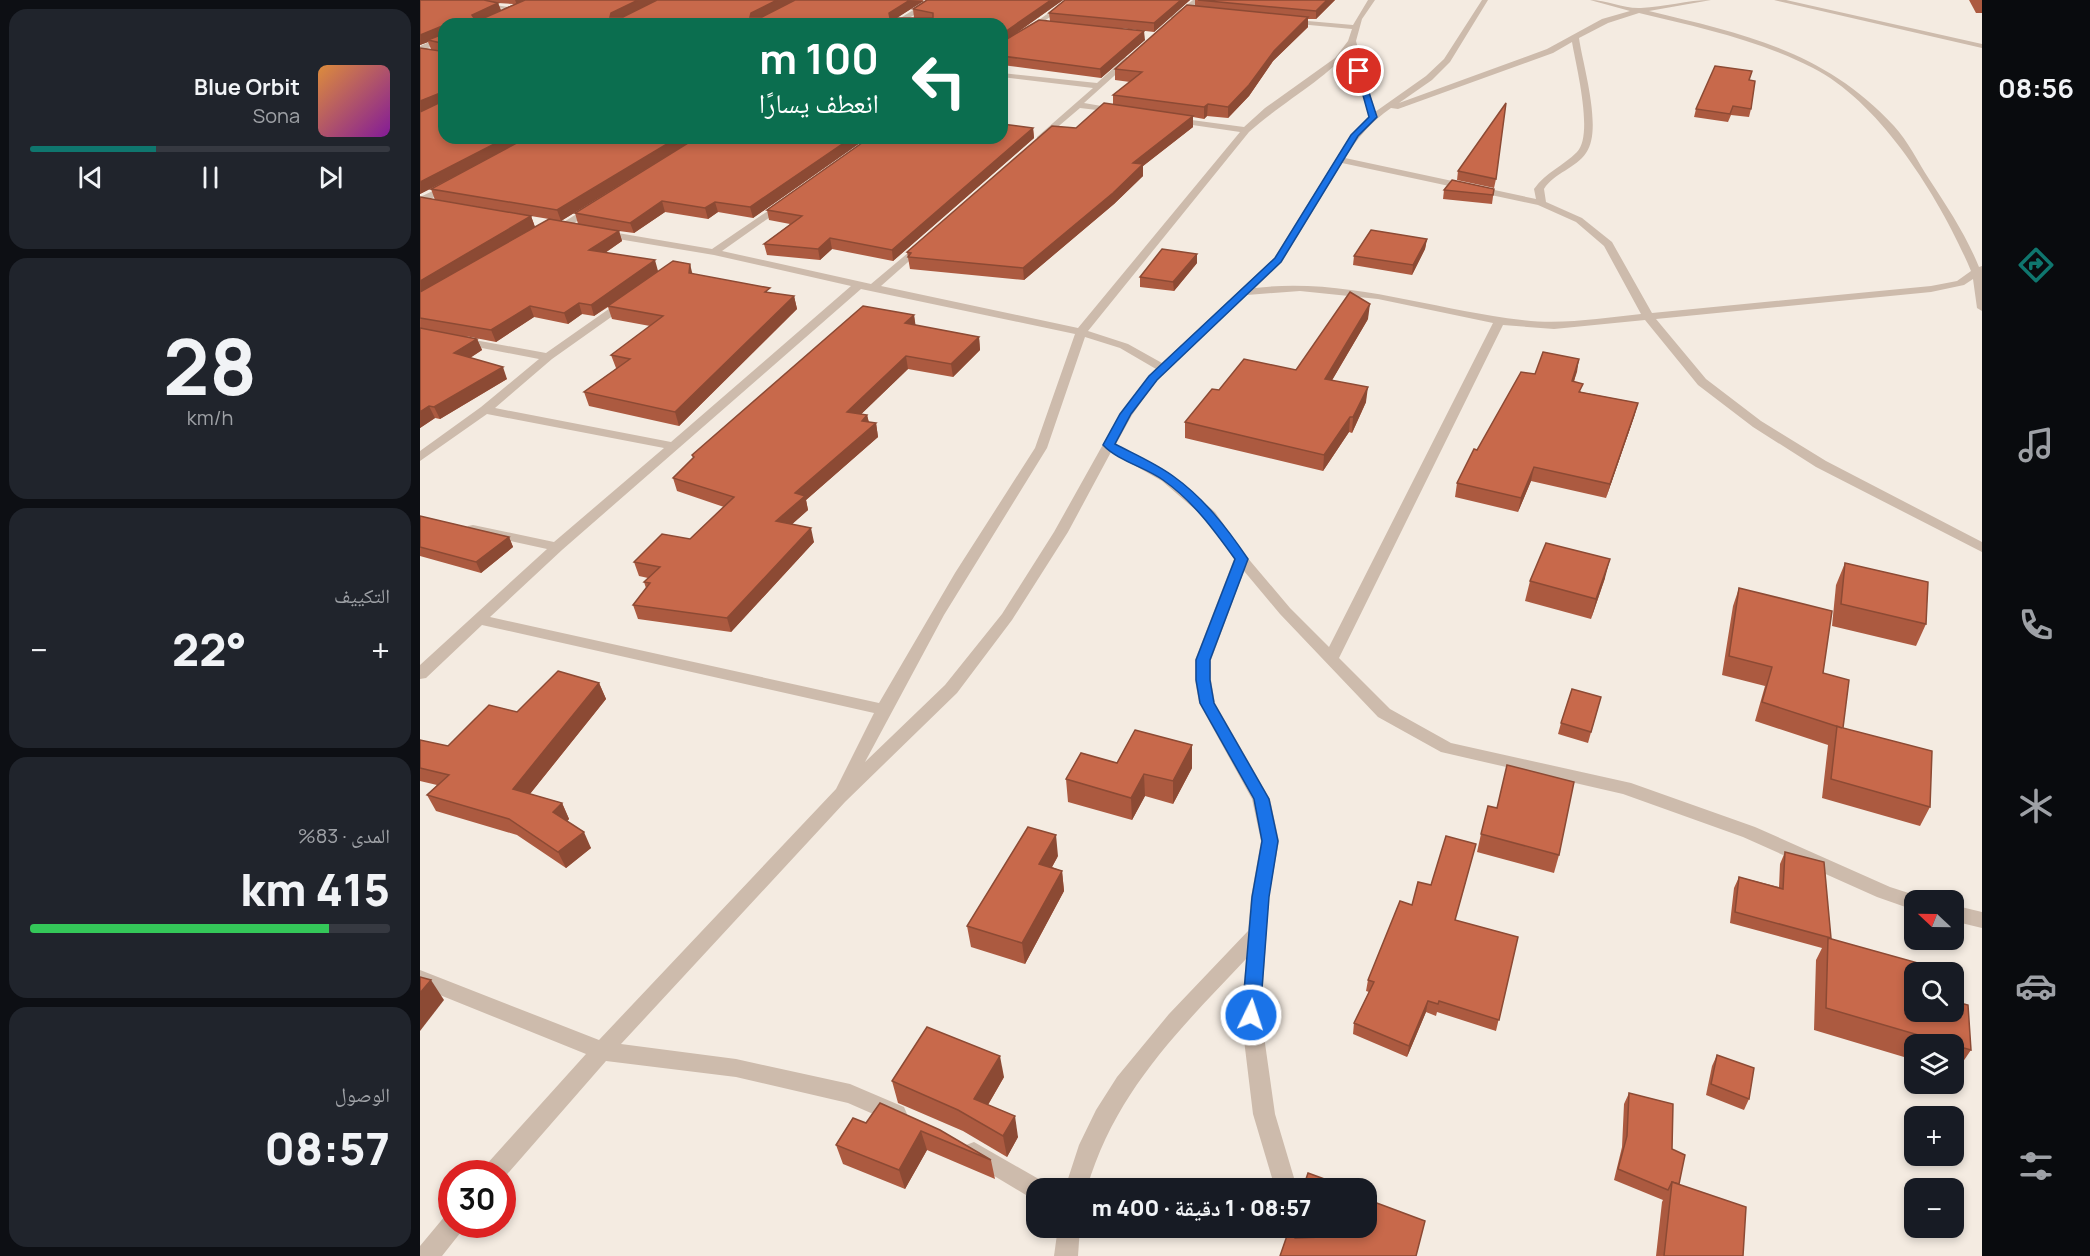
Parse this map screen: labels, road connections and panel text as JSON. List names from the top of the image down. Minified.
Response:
{"north":"left","page":{"tabs":"08:56","turn":["100 m","انعطف يسارًا"],"song":["Blue Orbit","Sona"],"tile":[["28","km/h"],"التكييف",["المدى · 83%","415 km"],["الوصول","08:57"]],"heat":["−","22°","+"],"map_buttons":["+","−"],"limit":"30","trip":"08:57 · 1 دقيقة · 400 m"}}
